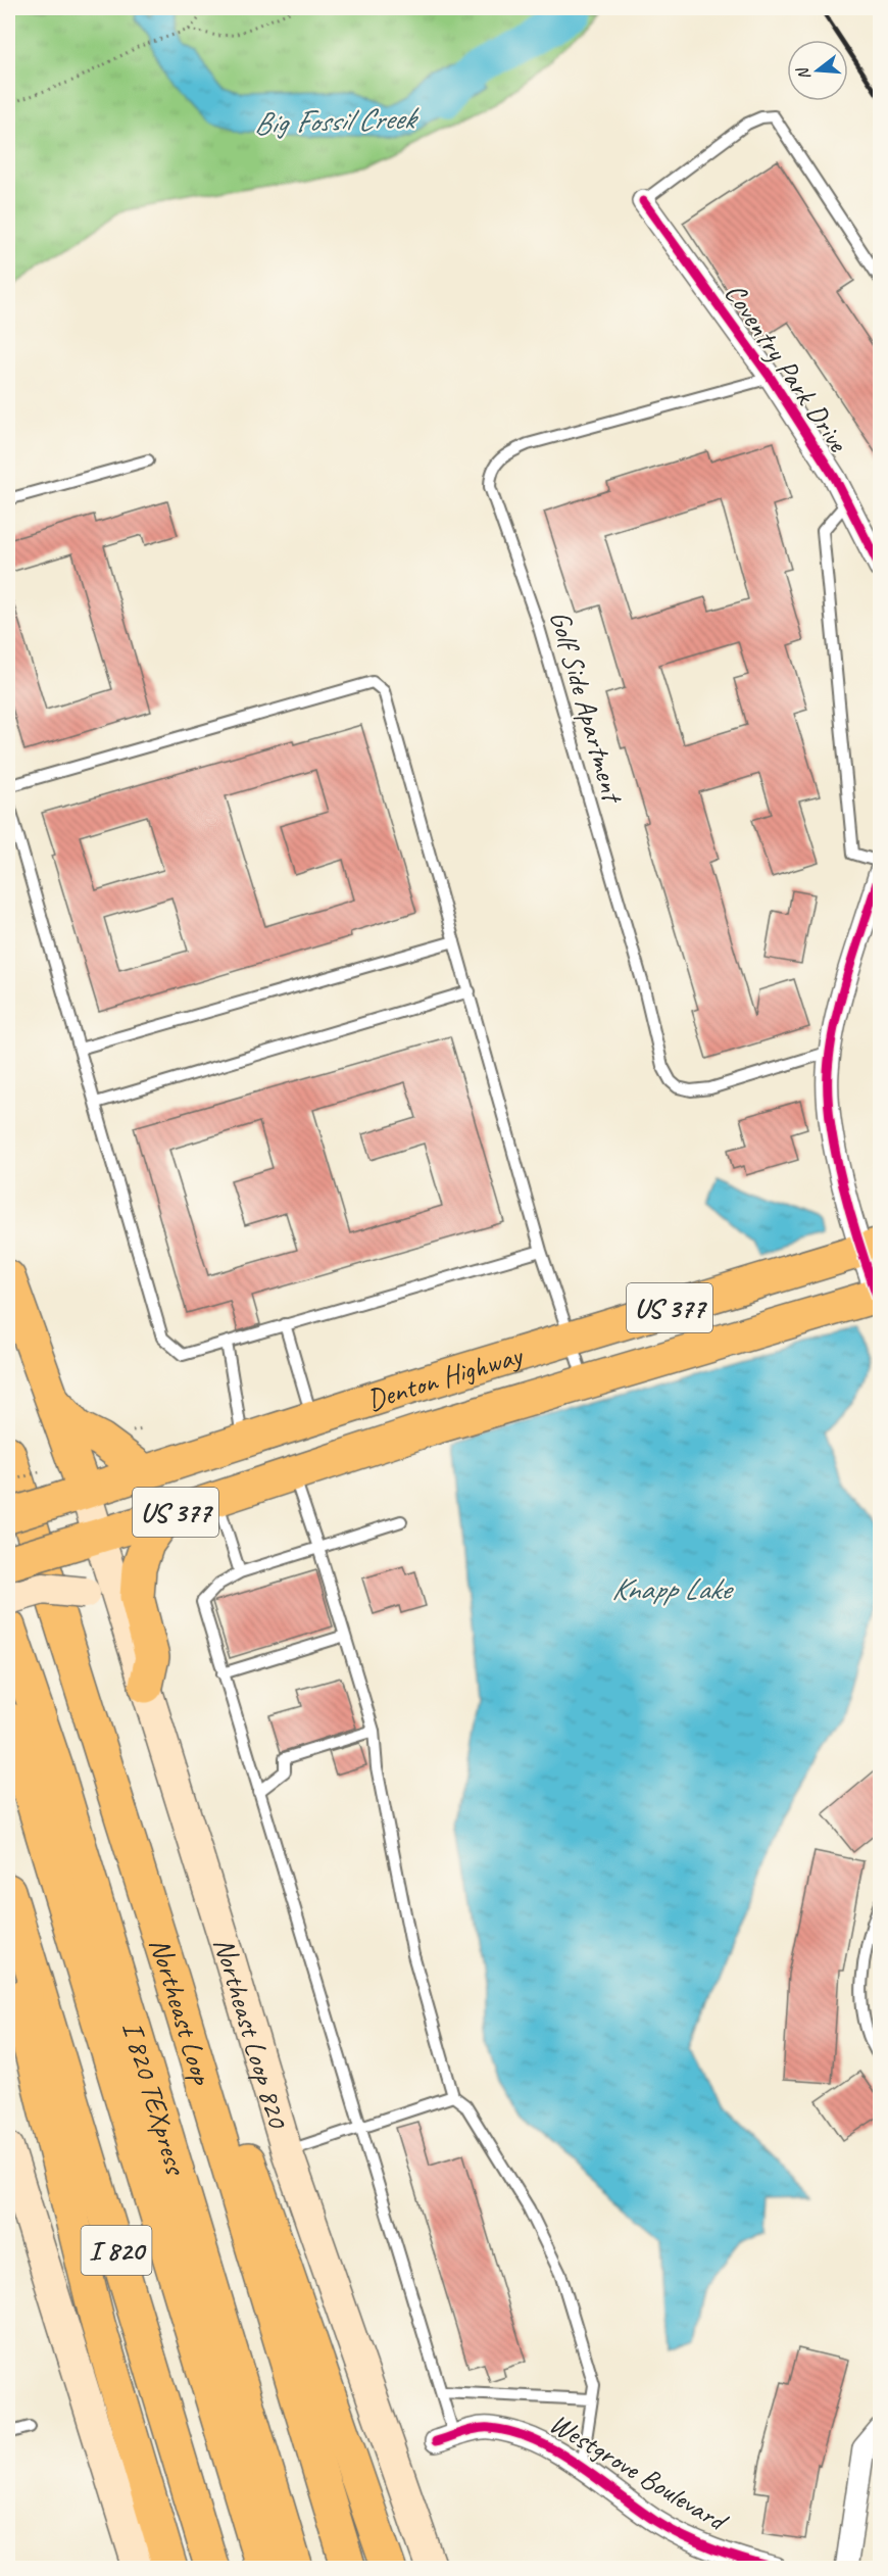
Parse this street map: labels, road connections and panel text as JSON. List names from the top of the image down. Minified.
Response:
{"streets":{"main road":["US 377","Denton Highway","Northeast Loop","Northeast Loop 820","I 820 TEXpress","I 820"],"street":["Coventry Park Drive","Westgrove Boulevard"],"lane":["Golf Side Apartment"]},"crossings":[["Coventry Park Drive","Golf Side Apartment"],["Denton Highway","Northeast Loop 820"]],"water":["Big Fossil Creek","Knapp Lake"],"north":"left"}
